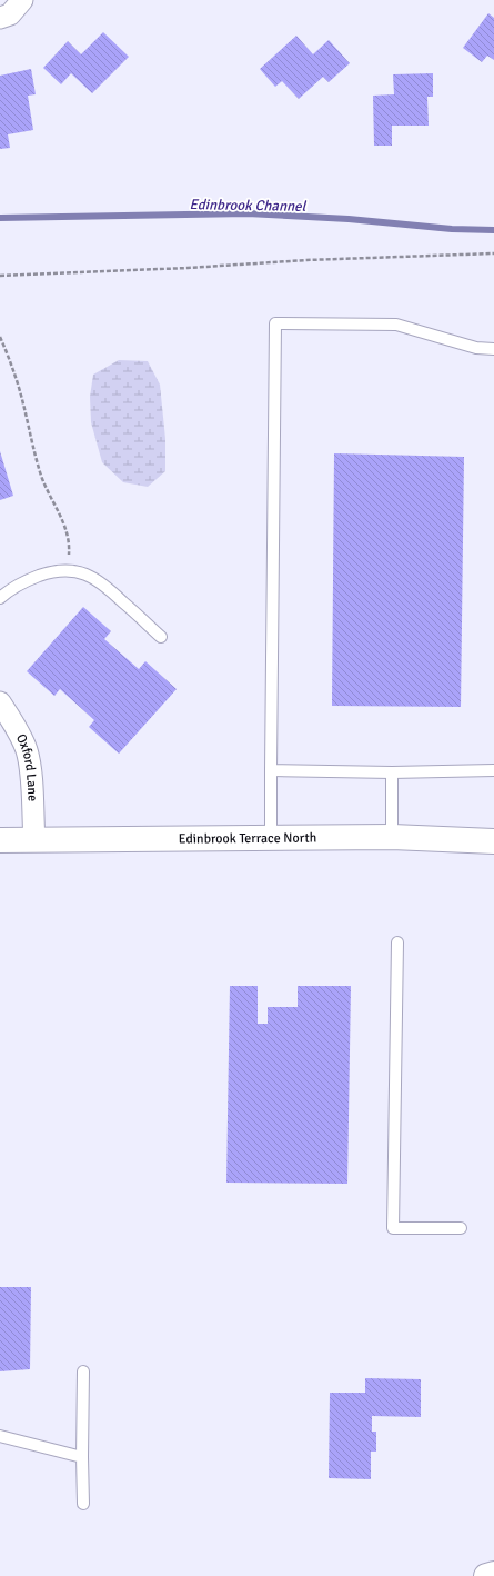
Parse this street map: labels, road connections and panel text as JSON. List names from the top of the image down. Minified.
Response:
{"streets":{"street":["Oxford Lane","Edinbrook Terrace North"]},"crossings":[["Oxford Lane","Edinbrook Terrace North"]],"water":["Edinbrook Channel"]}
